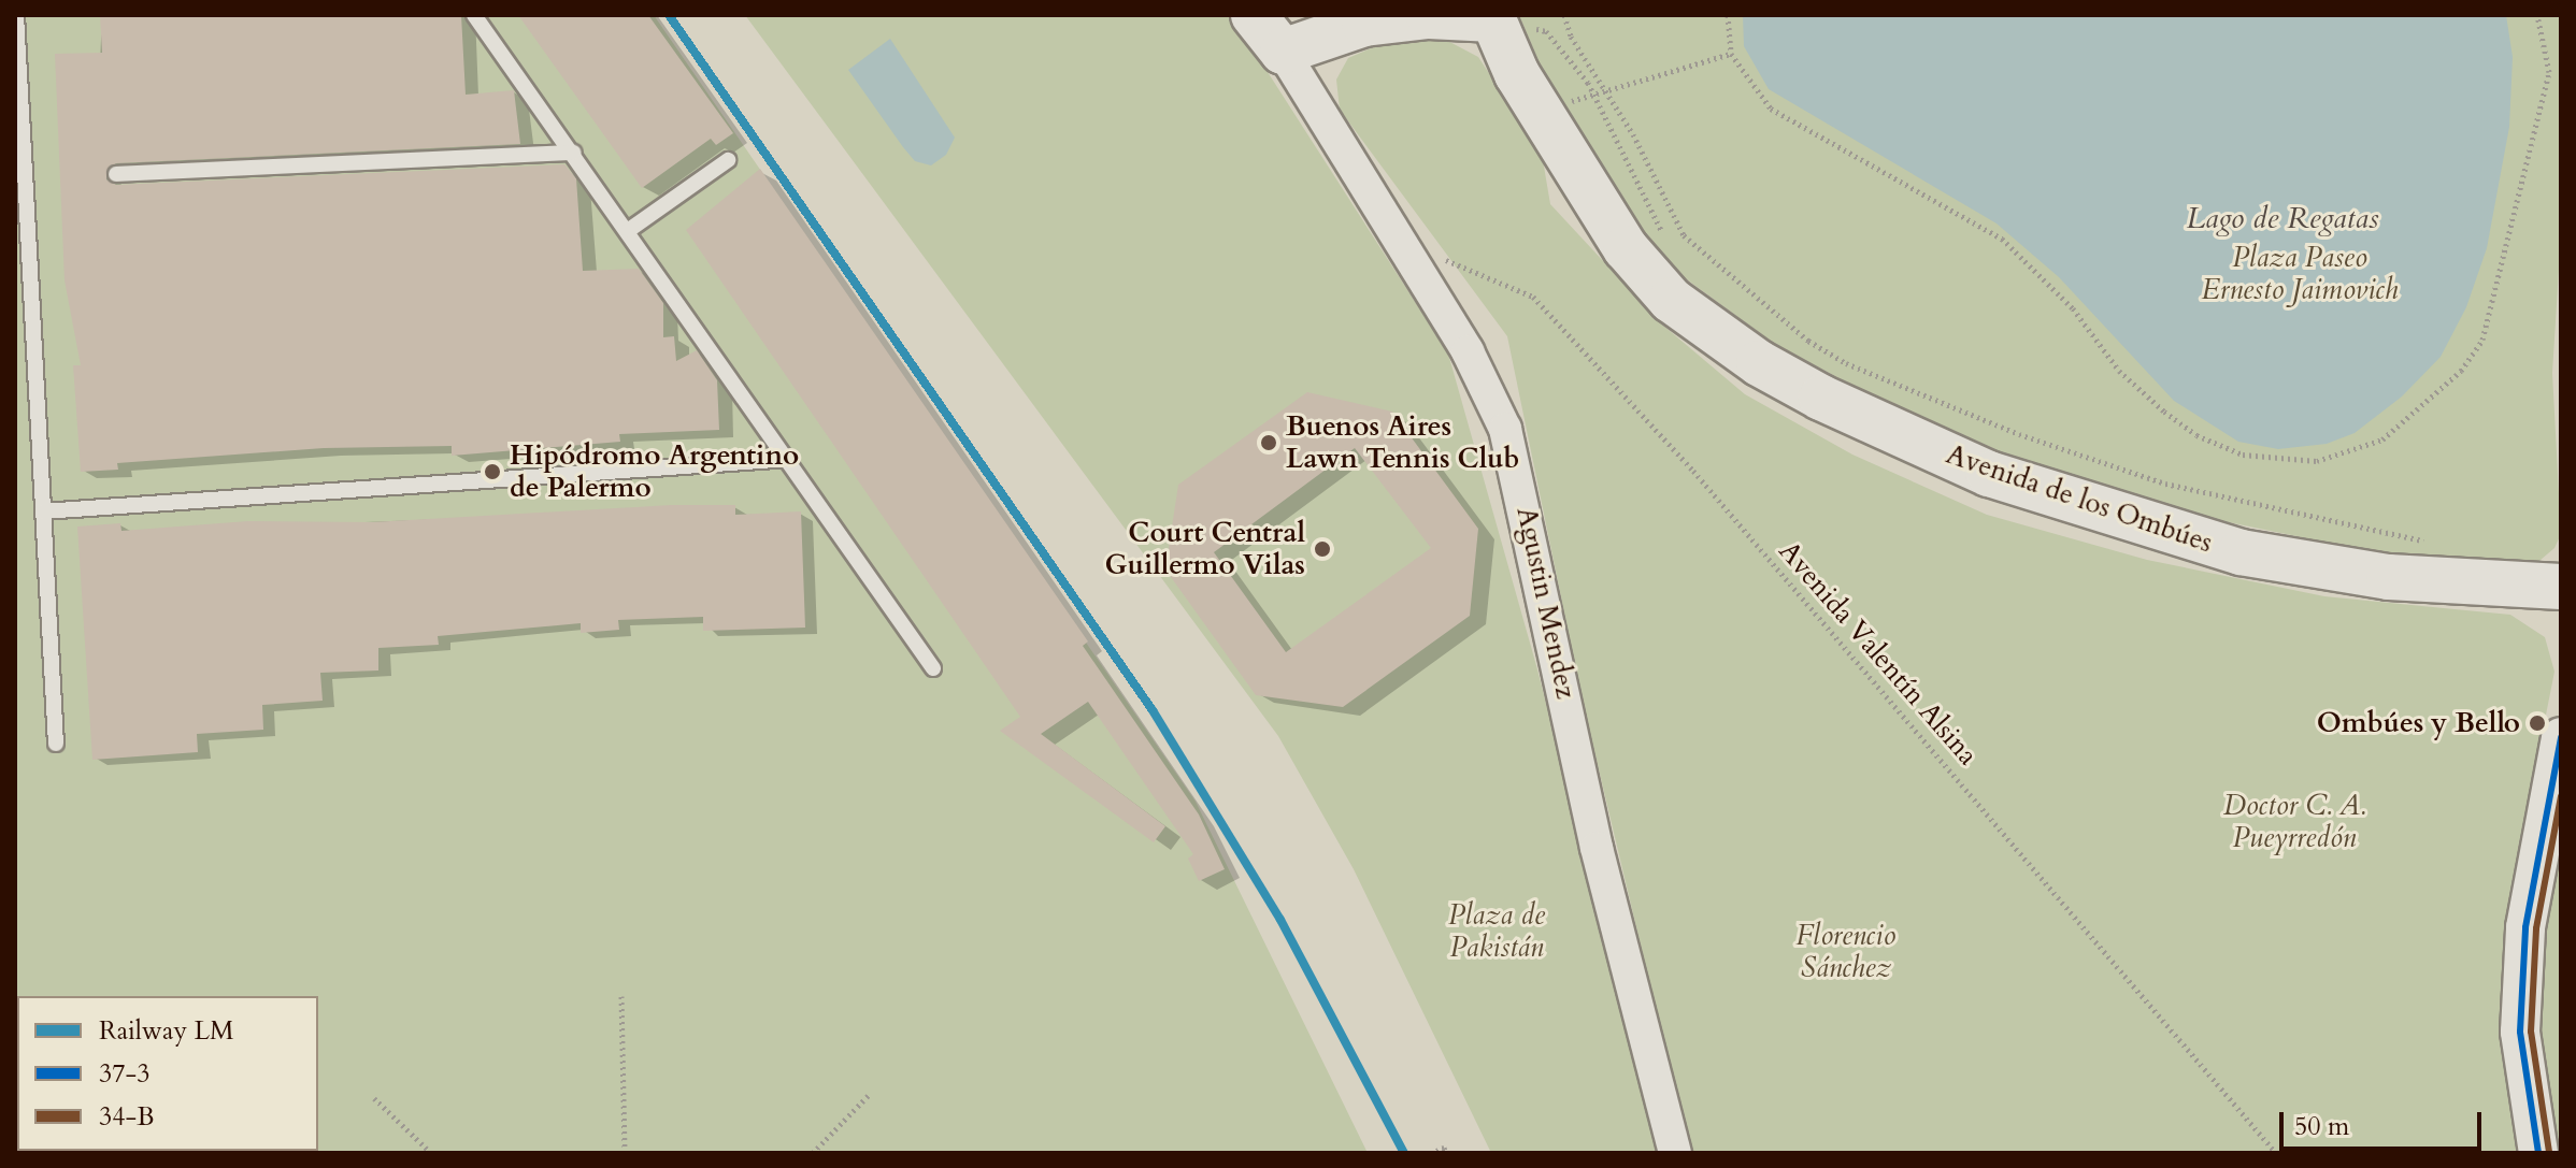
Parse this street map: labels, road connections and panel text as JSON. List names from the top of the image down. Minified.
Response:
{"streets":{"main road":["Avenida de los Ombúes"],"street":["Agustin Mendez"],"path":["Avenida Valentín Alsina"]},"crossings":[["Agustin Mendez","Avenida Valentín Alsina"]],"water":["Lago de Regatas"],"parks":["Plaza Paseo Ernesto Jaimovich","Doctor C. A. Pueyrredón","Plaza de Pakistán","Florencio Sánchez"],"places":["Buenos Aires Lawn Tennis Club","Hipódromo Argentino de Palermo","Court Central Guillermo Vilas","Ombúes y Bello"],"lines":["rail line LM","transit line 37-3","transit line 34-B"],"legend":["Railway LM","37-3","34-B"],"scale_bar":"50 m"}
